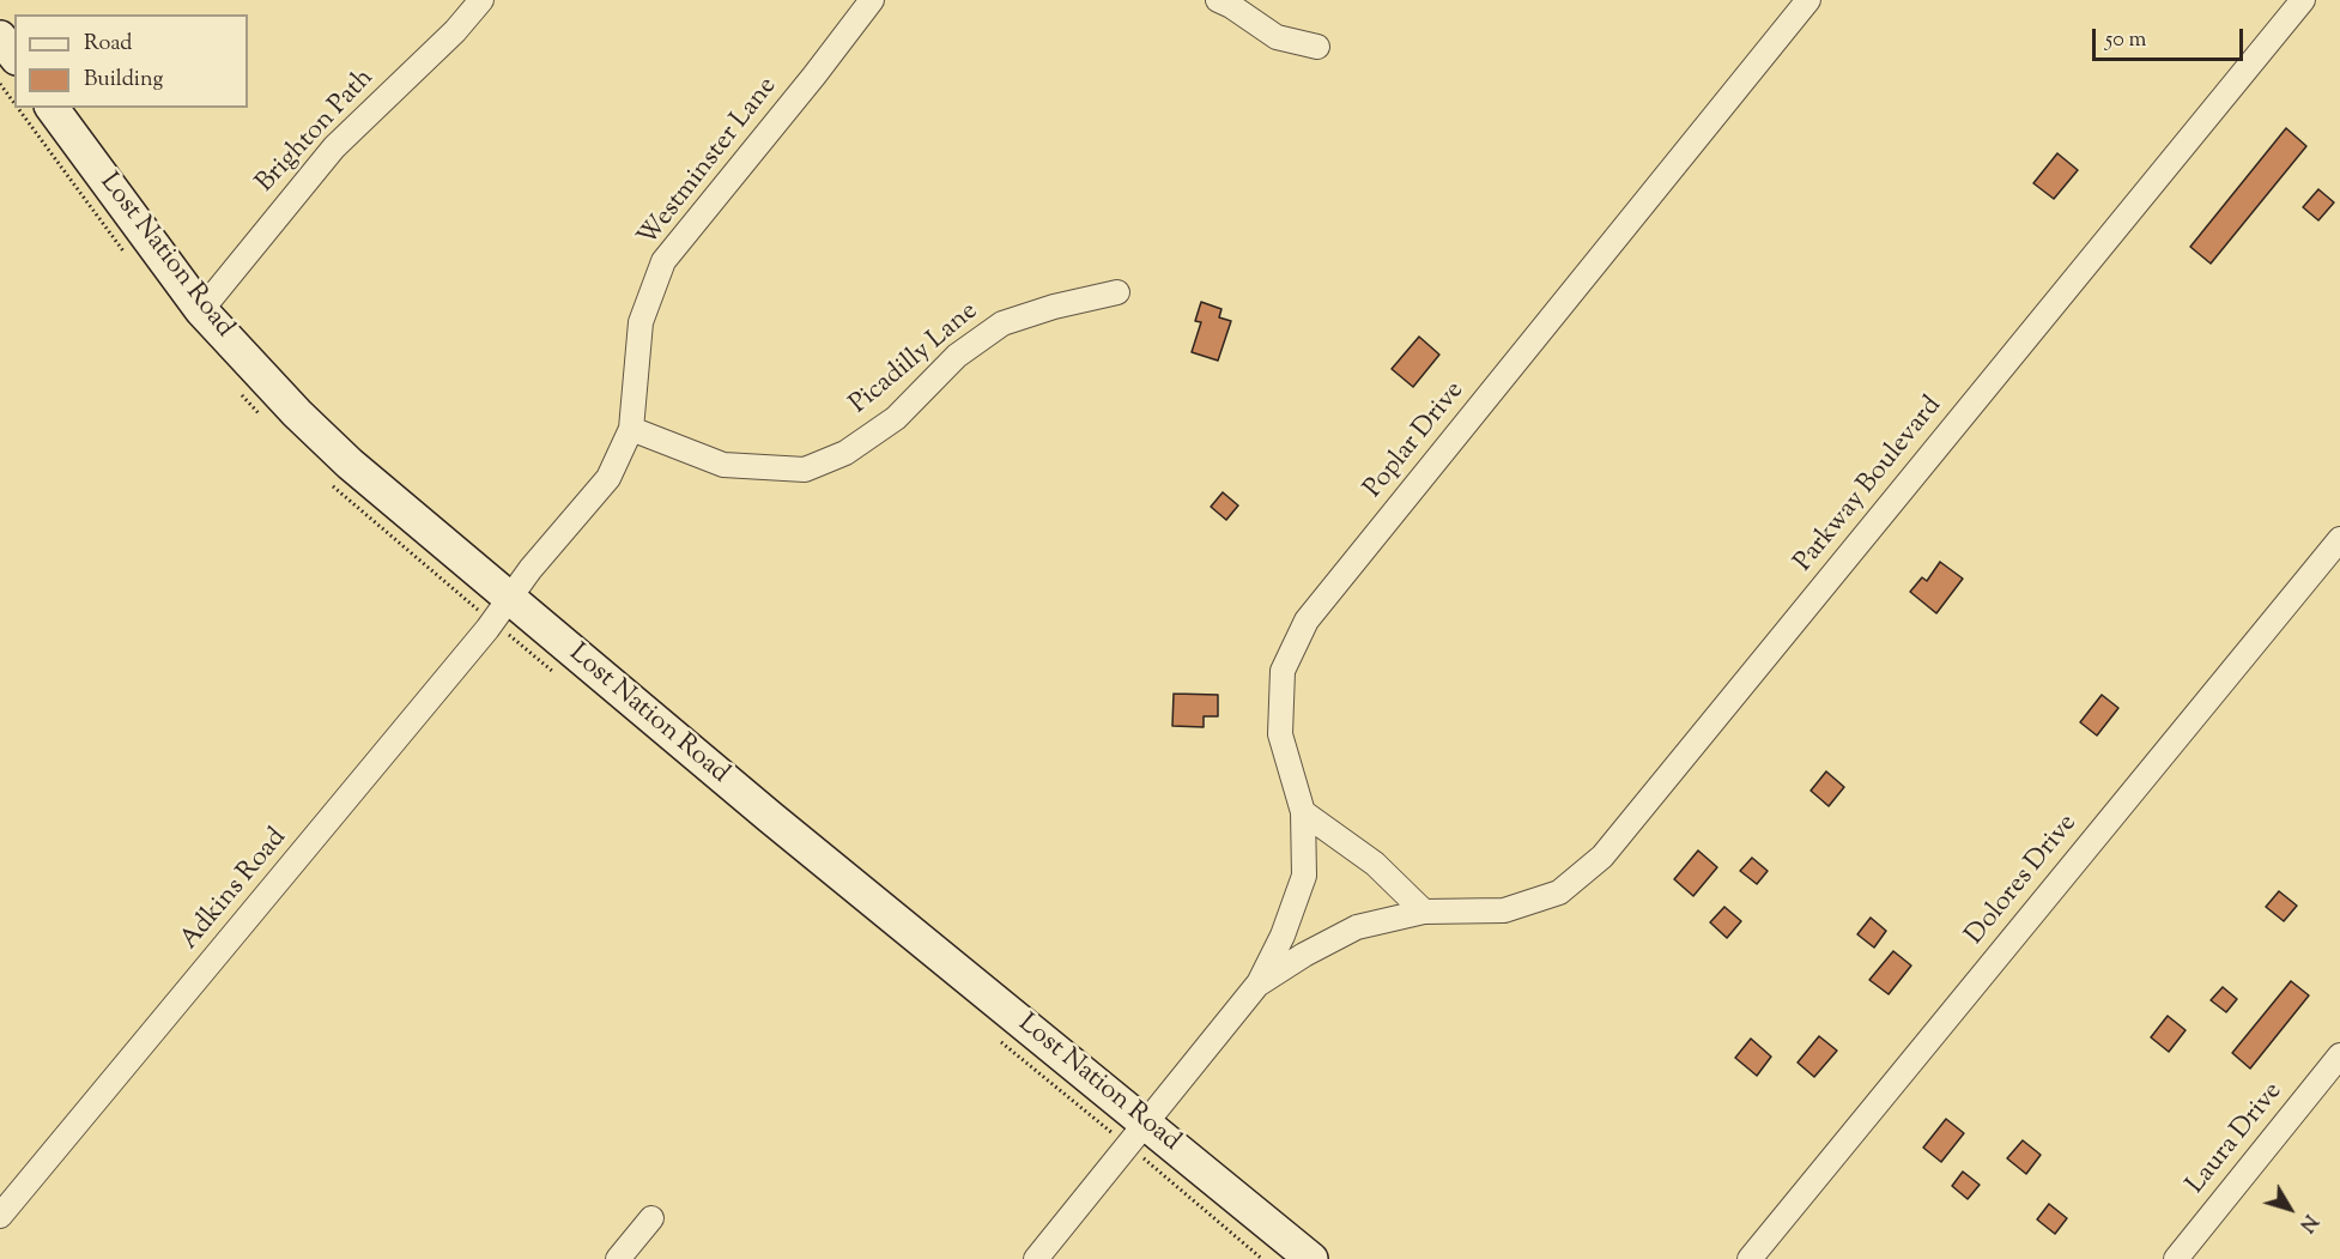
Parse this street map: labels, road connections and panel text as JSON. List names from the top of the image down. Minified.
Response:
{"streets":{"street":["Brighton Path","Westminster Lane","Lost Nation Road","Picadilly Lane","Poplar Drive","Parkway Boulevard","Dolores Drive","Adkins Road","Laura Drive"]},"crossings":[["Brighton Path","Lost Nation Road"],["Westminster Lane","Lost Nation Road"],["Westminster Lane","Picadilly Lane"],["Westminster Lane","Adkins Road"],["Lost Nation Road","Parkway Boulevard"],["Lost Nation Road","Adkins Road"],["Poplar Drive","Parkway Boulevard"]],"legend":["Road","Building"],"scale_bar":"50 m","north":"bottom right"}
